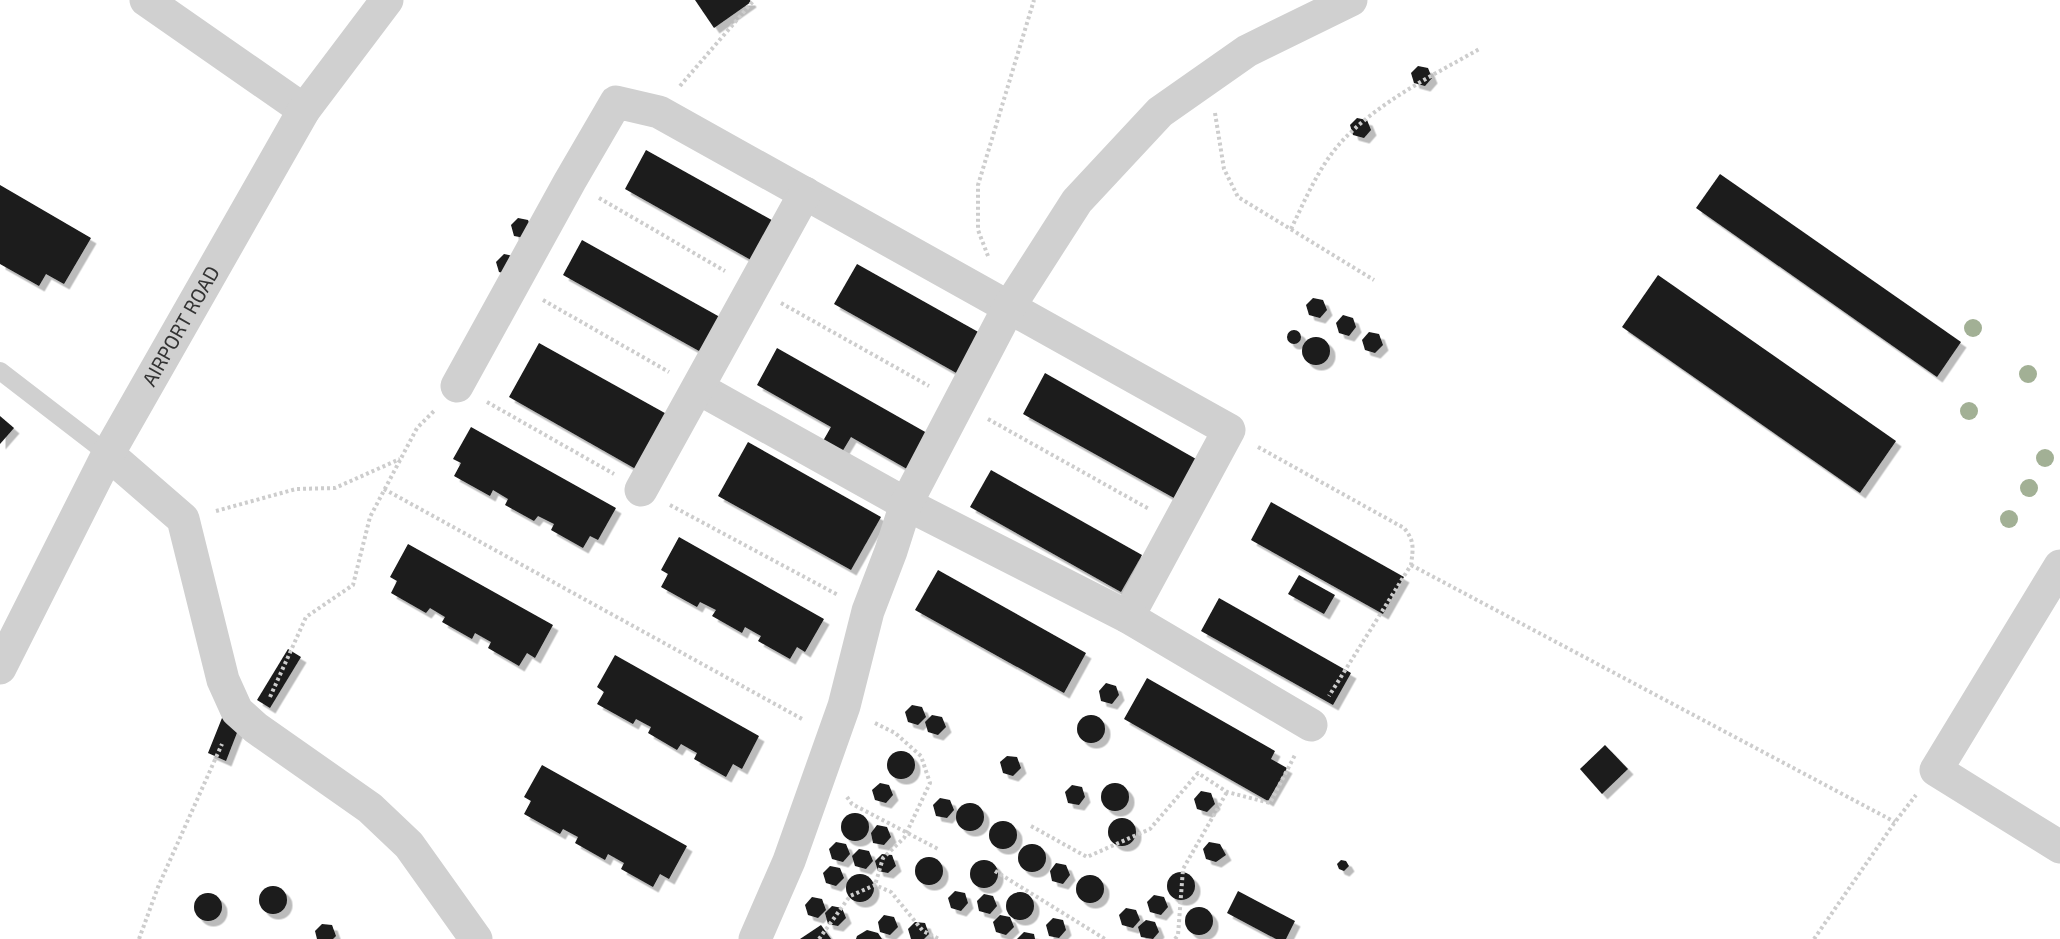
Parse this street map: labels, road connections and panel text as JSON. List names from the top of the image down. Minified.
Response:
{"streets":{"street":["AIRPORT ROAD"]}}
